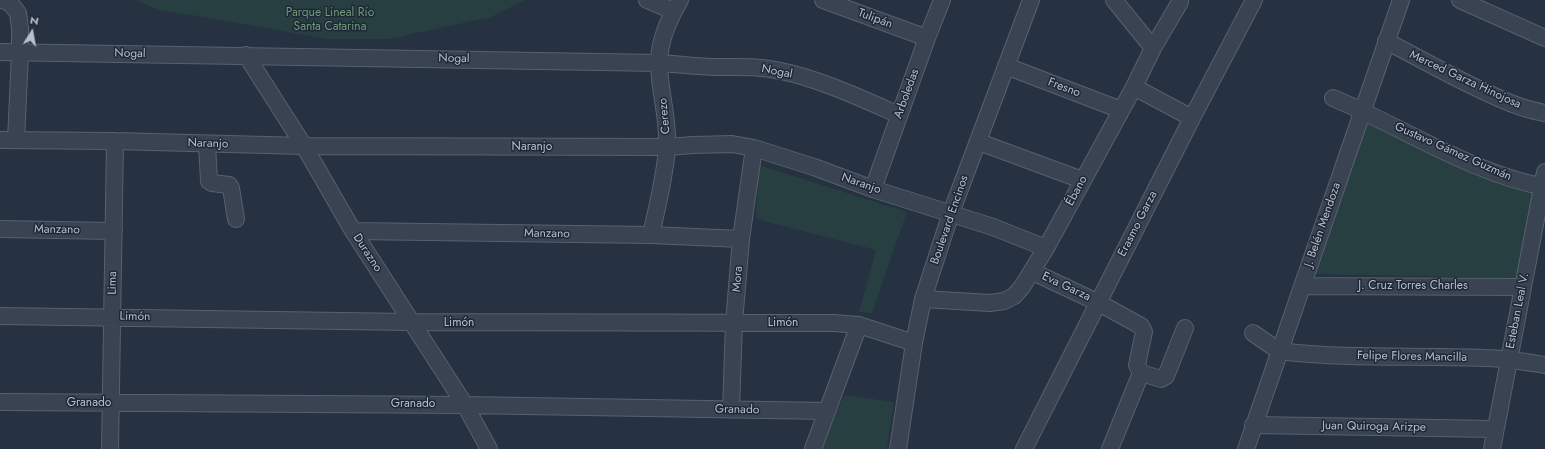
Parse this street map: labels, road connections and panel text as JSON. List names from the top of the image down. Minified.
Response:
{"streets":{"street":["Tulipán","Nogal","Merced Garza Hinojosa","Fresno","Arboledas","Cerezo","Naranjo","Gustavo Gámez Guzmán","Ébano","Boulevard Encinos","Erasmo Garza","J. Belén Mendoza","Manzano","Durazno","Mora","Lima","J. Cruz Torres Charles","Eva Garza","Esteban Leal V.","Limón","Felipe Flores Mancilla","Granado","Juan Quiroga Arizpe"]},"crossings":[["Tulipán","Arboledas"],["Nogal","Arboledas"],["Nogal","Cerezo"],["Nogal","Durazno"],["Merced Garza Hinojosa","J. Belén Mendoza"],["Fresno","Ébano"],["Fresno","Boulevard Encinos"],["Arboledas","Naranjo"],["Cerezo","Naranjo"],["Cerezo","Manzano"],["Naranjo","Ébano"],["Naranjo","Boulevard Encinos"],["Naranjo","Durazno"],["Naranjo","Mora"],["Naranjo","Lima"],["Gustavo Gámez Guzmán","J. Belén Mendoza"],["Gustavo Gámez Guzmán","Esteban Leal V."],["Ébano","Boulevard Encinos"],["Ébano","Eva Garza"],["Boulevard Encinos","Limón"],["Erasmo Garza","Eva Garza"],["J. Belén Mendoza","J. Cruz Torres Charles"],["J. Belén Mendoza","Felipe Flores Mancilla"],["J. Belén Mendoza","Juan Quiroga Arizpe"],["Manzano","Durazno"],["Manzano","Mora"],["Manzano","Lima"],["Durazno","Limón"],["Durazno","Granado"],["Mora","Limón"],["Mora","Granado"],["Lima","Limón"],["Lima","Granado"],["J. Cruz Torres Charles","Esteban Leal V."],["Esteban Leal V.","Felipe Flores Mancilla"],["Esteban Leal V.","Juan Quiroga Arizpe"]],"parks":["Parque Lineal Río Santa Catarina"],"north":"top"}
